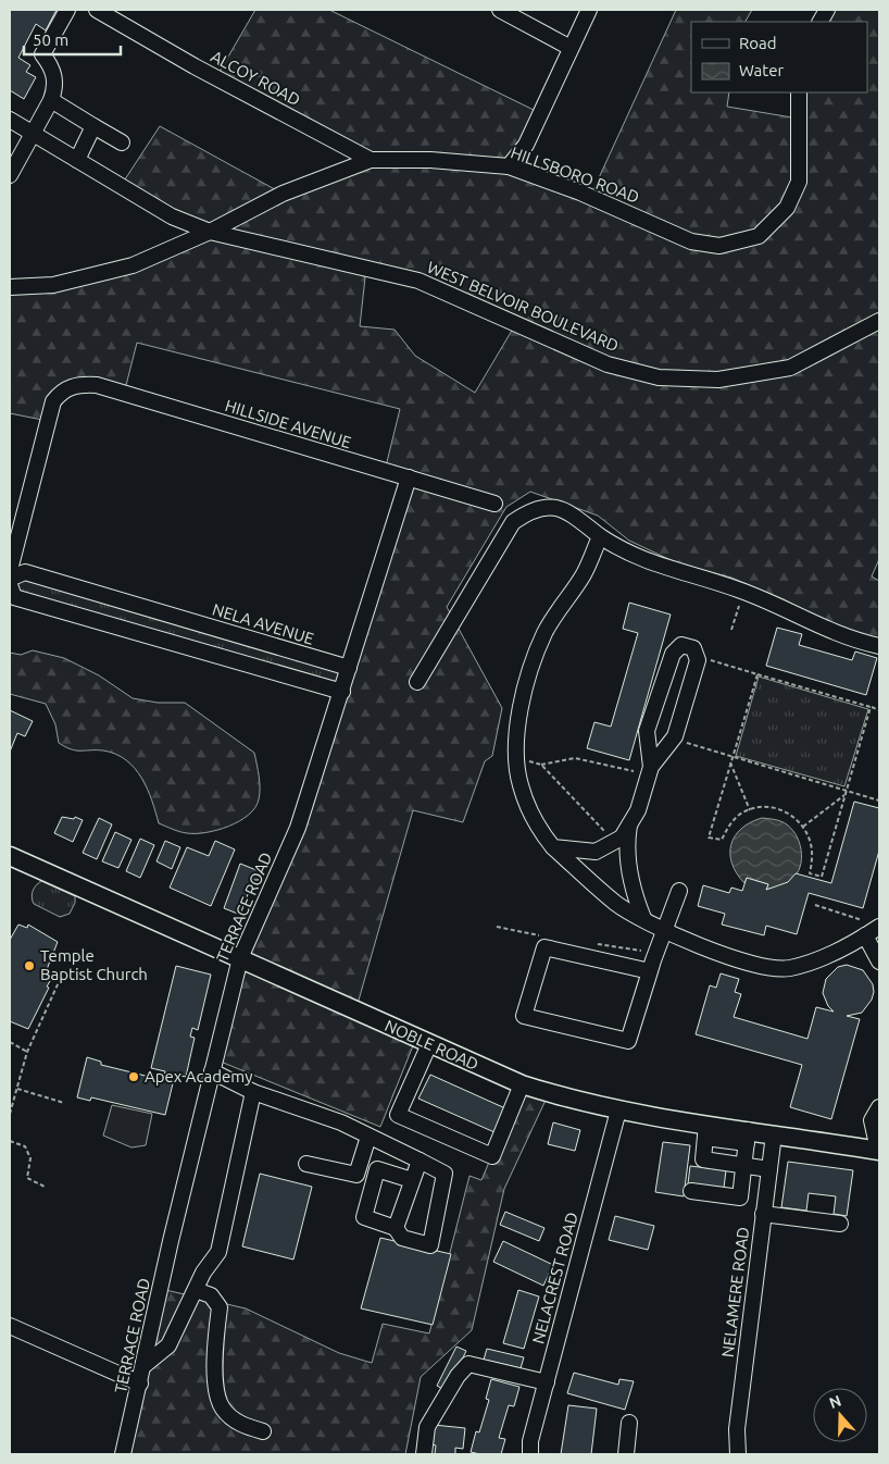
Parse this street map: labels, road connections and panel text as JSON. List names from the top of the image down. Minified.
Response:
{"streets":{"main road":["NOBLE ROAD"],"street":["ALCOY ROAD","HILLSBORO ROAD","WEST BELVOIR BOULEVARD","HILLSIDE AVENUE","NELA AVENUE","TERRACE ROAD","NELACREST ROAD","NELAMERE ROAD"]},"crossings":[["ALCOY ROAD","HILLSBORO ROAD"],["HILLSBORO ROAD","WEST BELVOIR BOULEVARD"],["HILLSIDE AVENUE","TERRACE ROAD"],["NELA AVENUE","TERRACE ROAD"],["TERRACE ROAD","NOBLE ROAD"],["NOBLE ROAD","NELACREST ROAD"],["NOBLE ROAD","NELAMERE ROAD"]],"places":["Temple Baptist Church","Apex Academy"],"legend":["Road","Water"],"scale_bar":"50 m","north":"top"}
